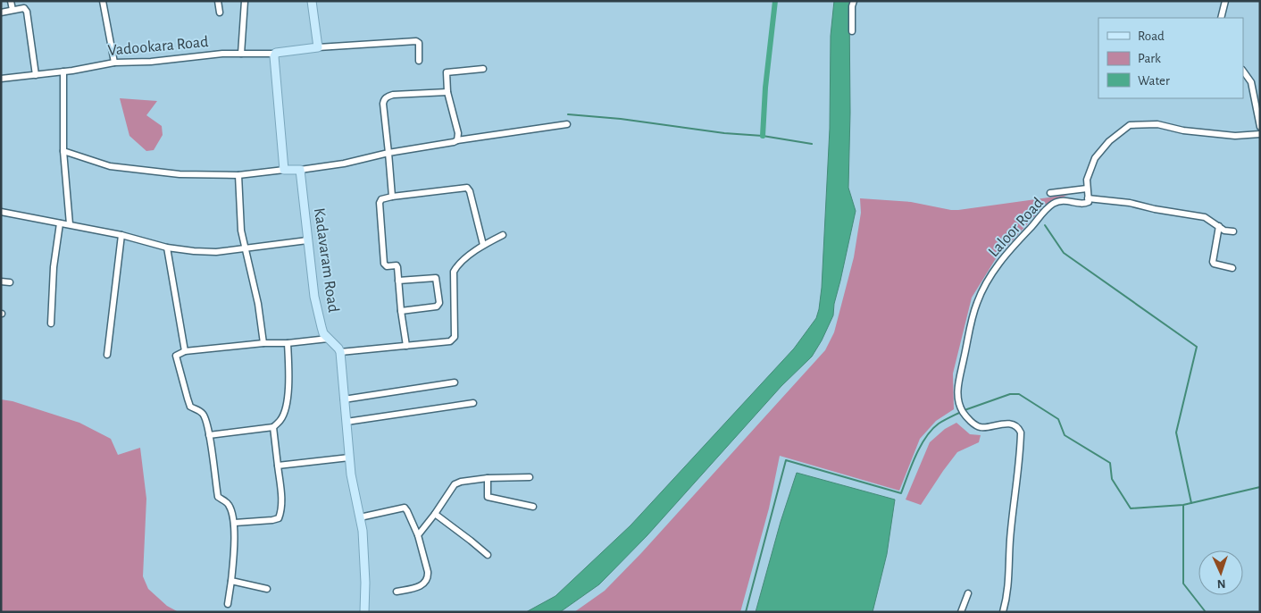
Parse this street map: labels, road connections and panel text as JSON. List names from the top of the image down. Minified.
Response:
{"streets":{"main road":["Vadookara Road","Kadavaram Road"],"street":["Laloor Road"]},"legend":["Road","Park","Water"],"north":"bottom"}
